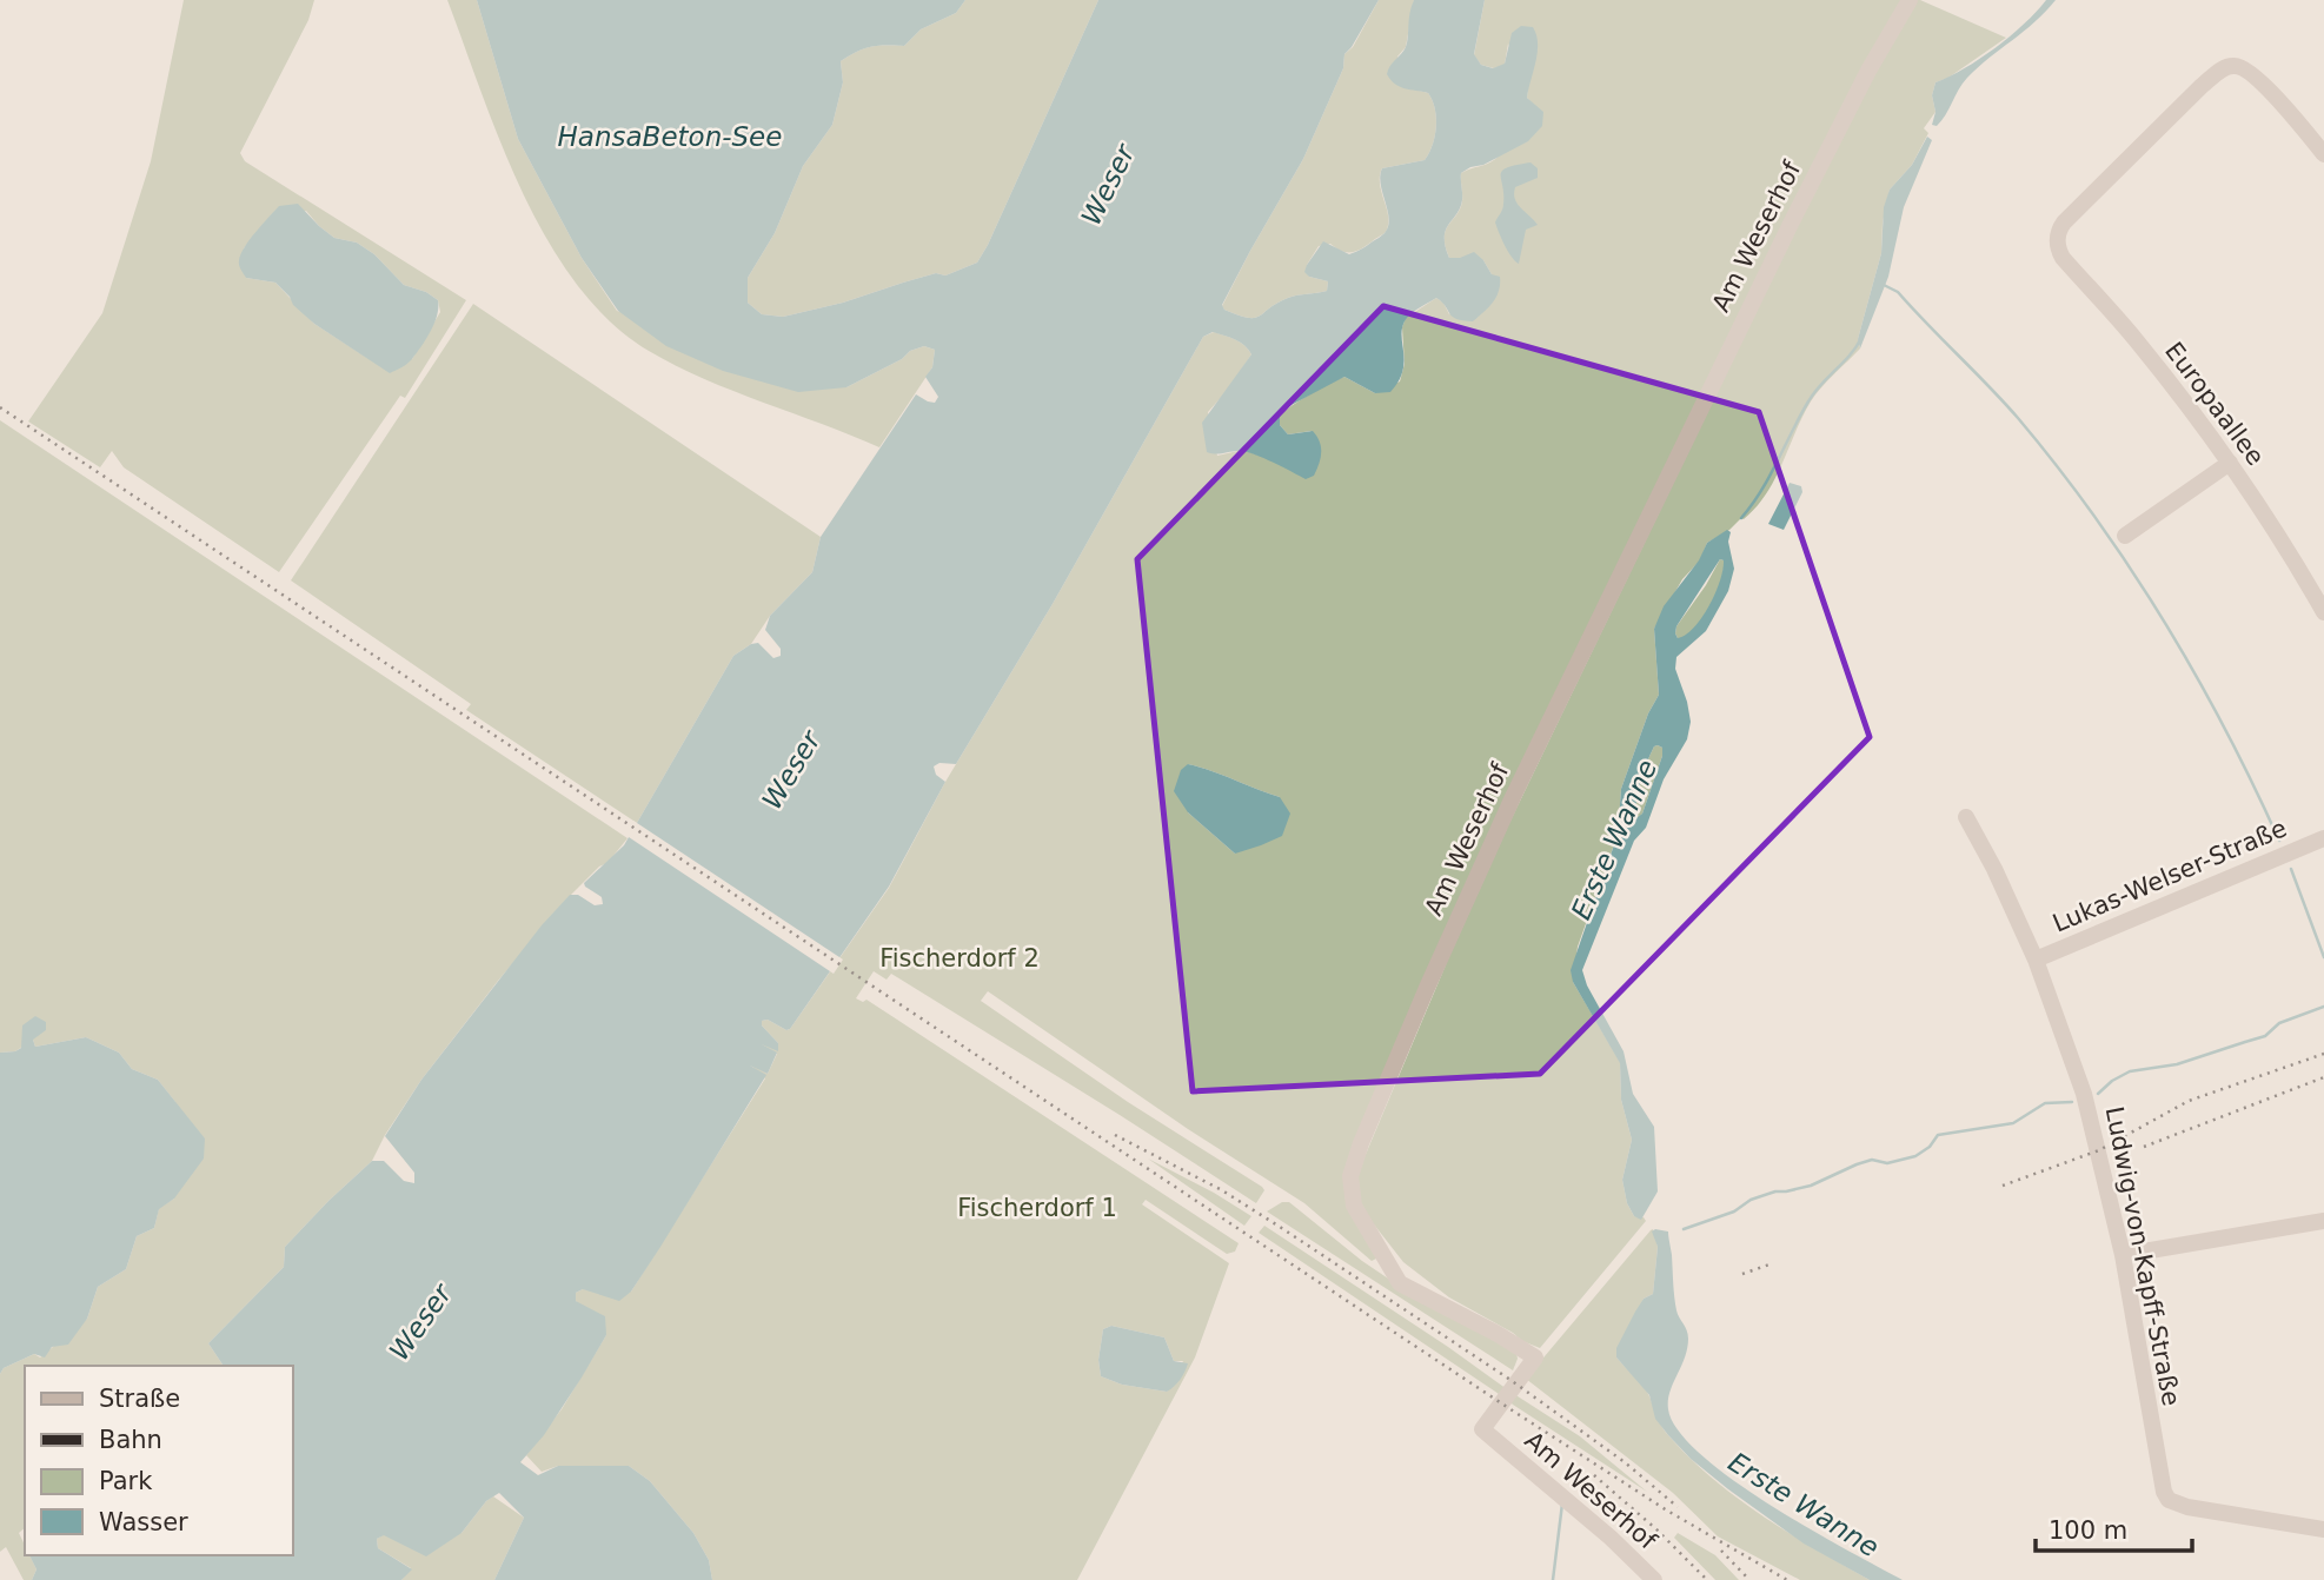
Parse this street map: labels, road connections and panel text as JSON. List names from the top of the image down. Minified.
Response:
{"streets":{"street":["Am Weserhof","Europaallee","Lukas-Welser-Straße","Ludwig-von-Kapff-Straße"]},"crossings":[["Lukas-Welser-Straße","Ludwig-von-Kapff-Straße"]],"water":["HansaBeton-See","Weser","Erste Wanne"],"parks":["Fischerdorf 2","Fischerdorf 1"],"legend":["Straße","Bahn","Park","Wasser"],"scale_bar":"100 m"}
